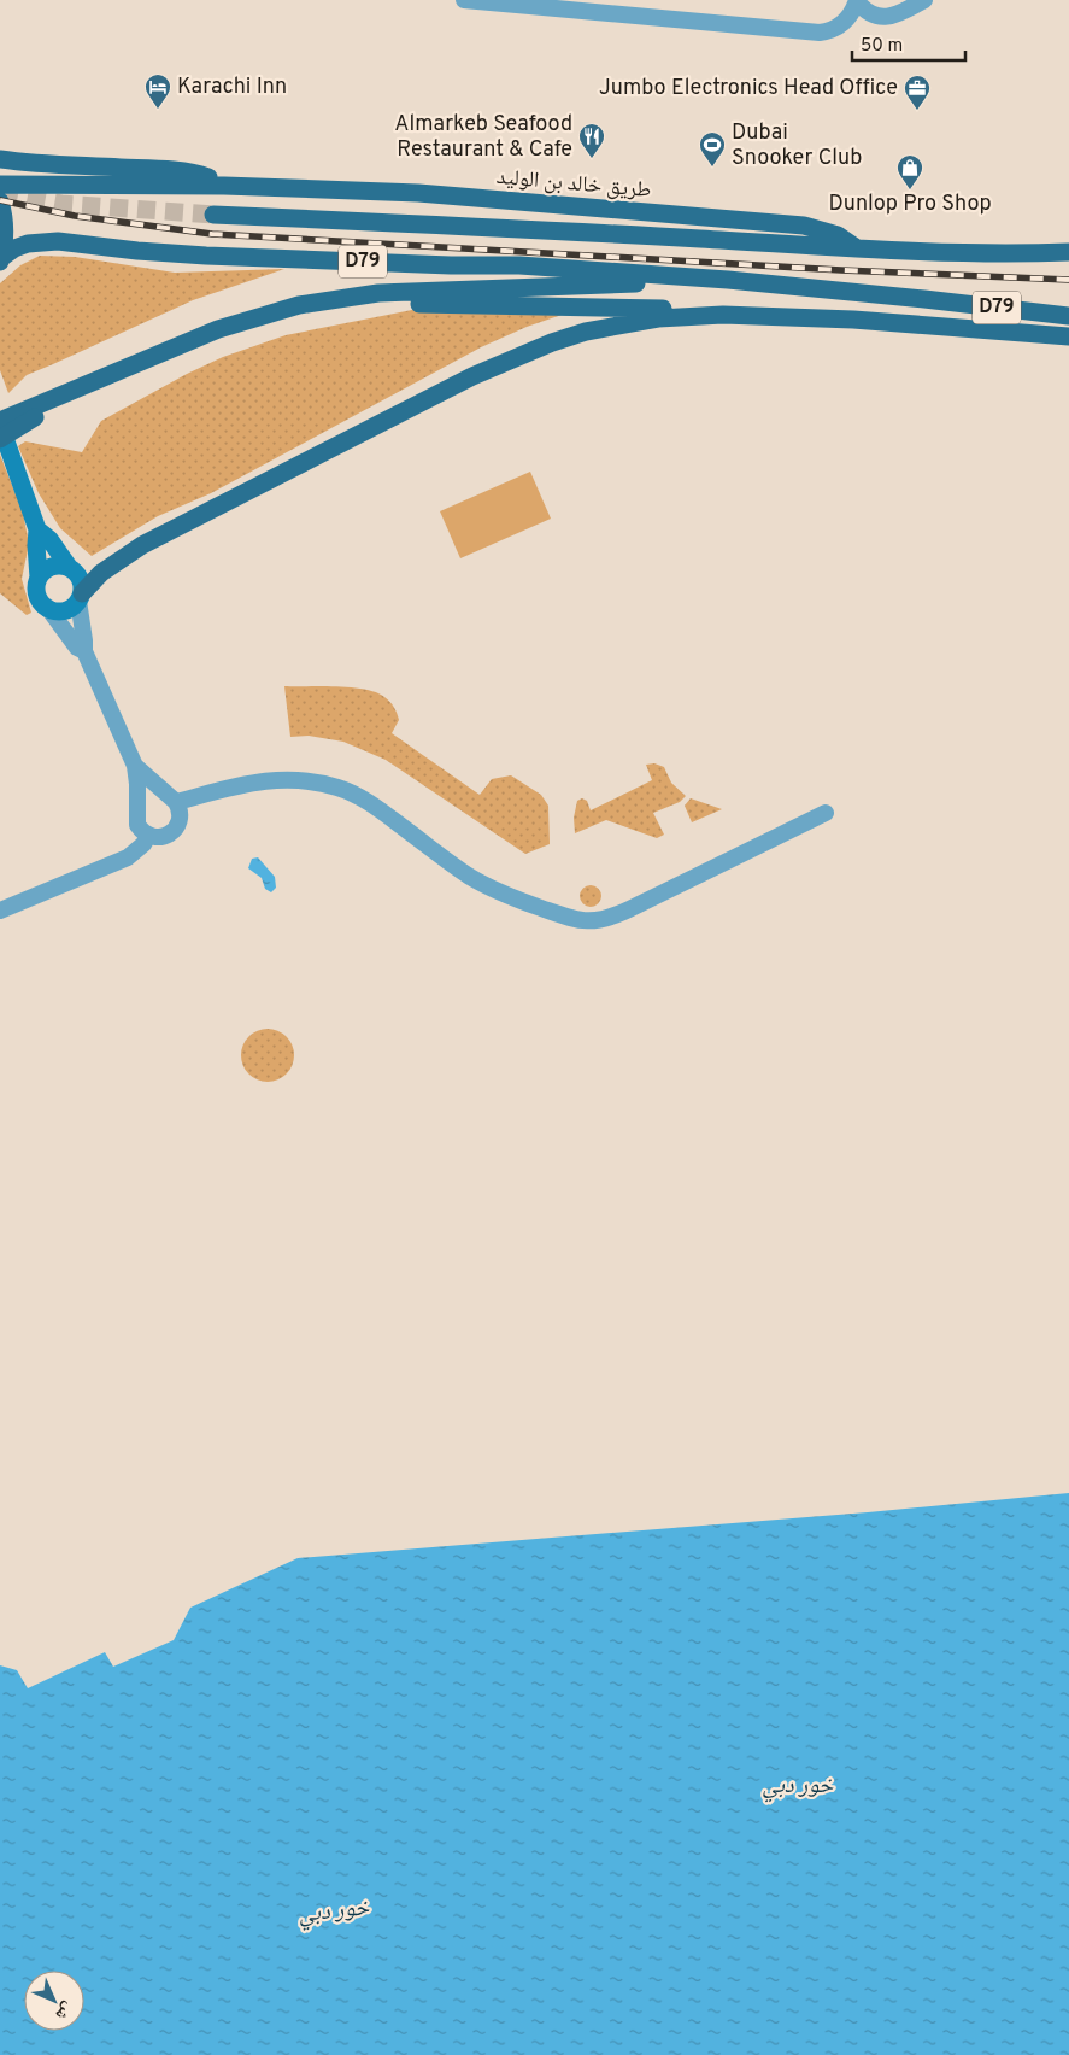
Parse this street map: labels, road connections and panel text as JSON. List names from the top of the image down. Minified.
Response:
{"streets":{"main road":["طريق خالد بن الوليد","D79"]},"water":["خور دبي"],"places":{"hotel":["Karachi Inn"],"office":["Jumbo Electronics Head Office"],"restaurant":["Almarkeb Seafood Restaurant & Cafe"],"sports":["Dubai Snooker Club"],"shop":["Dunlop Pro Shop"]},"scale_bar":"50 m","north":"bottom right"}
